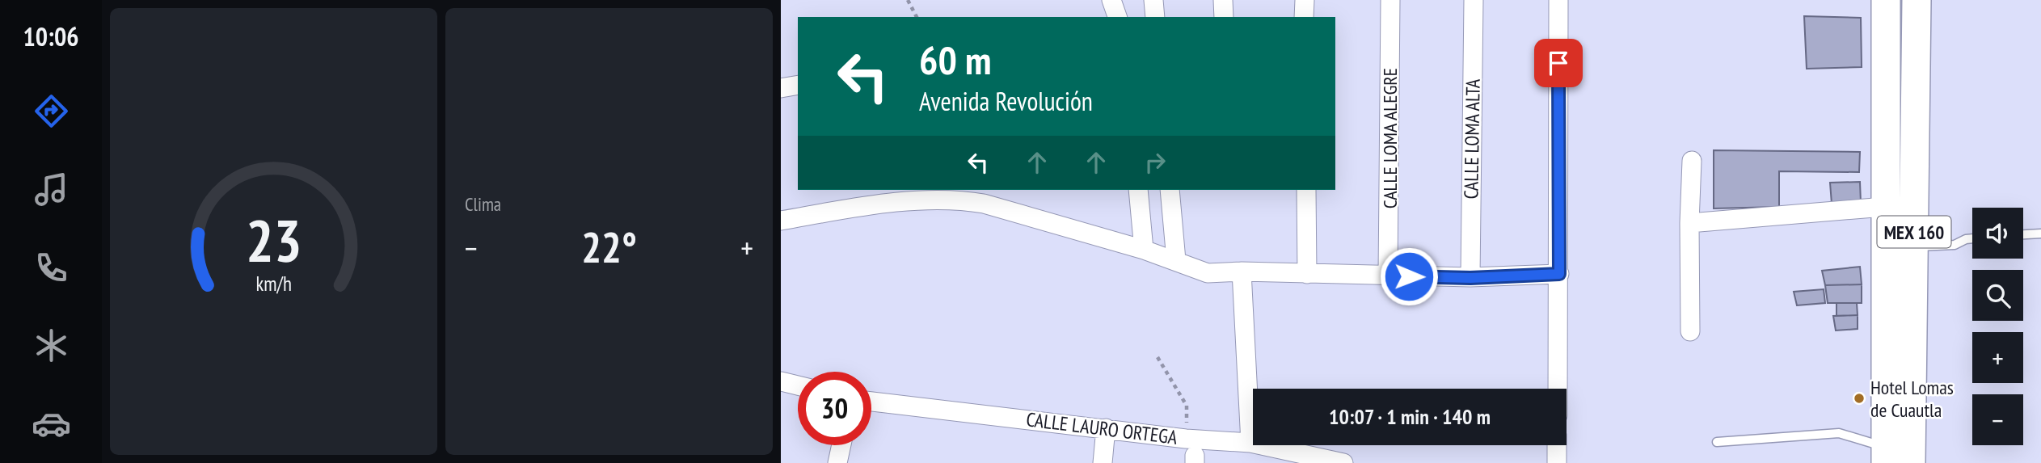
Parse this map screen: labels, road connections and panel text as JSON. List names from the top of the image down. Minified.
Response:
{"streets":{"main road":["MEX 160"],"street":["CALLE LOMA ALEGRE","CALLE LOMA ALTA","CALLE LAURO ORTEGA"]},"places":["Hotel Lomas de Cuautla"],"page":{"tabs":"10:06","tile":"Clima","turn":["60 m","Avenida Revolución"],"map_buttons":["+","−"],"heat":["−","22°","+"],"limit":"30","trip":"10:07 · 1 min · 140 m","gauge":["23","km/h"]}}
